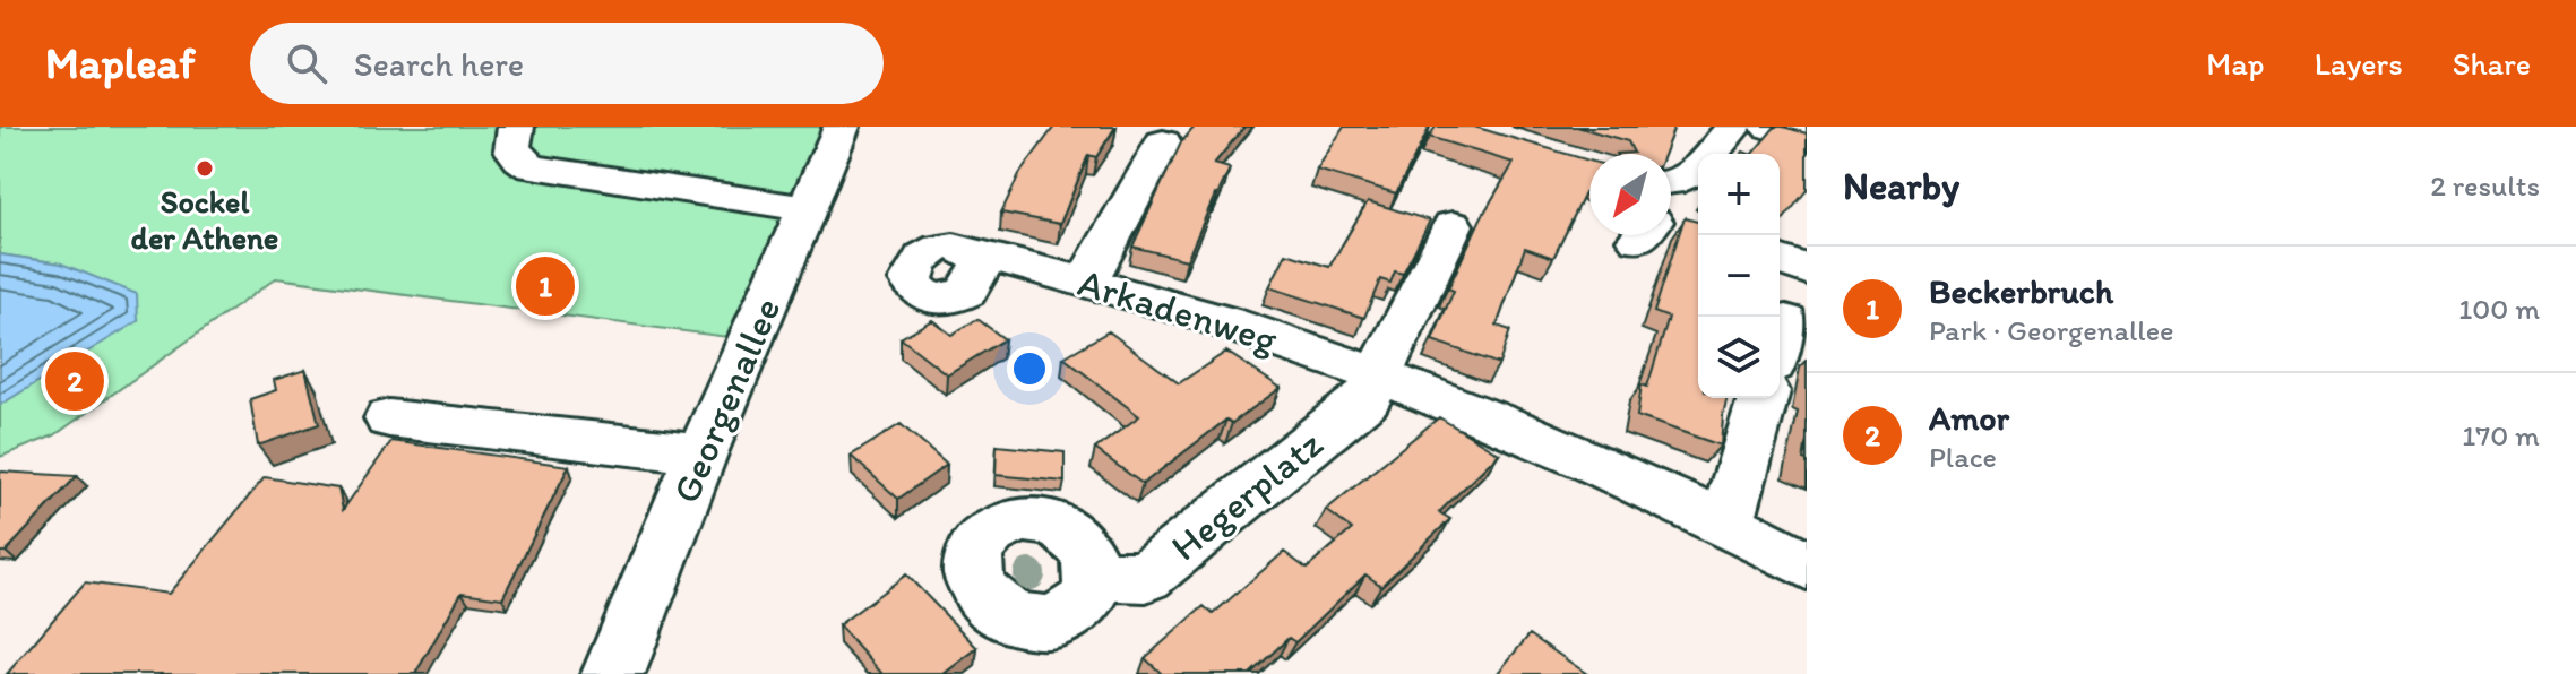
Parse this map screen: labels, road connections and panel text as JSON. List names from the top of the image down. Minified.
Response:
{"streets":{"street":["Arkadenweg","Georgenallee","Hegerplatz"]},"crossings":[["Arkadenweg","Hegerplatz"]],"places":["Sockel der Athene"],"north":"bottom left","page":{"header":"Mapleaf","search":"Search here","nav":["Map","Layers","Share"],"heading":["Nearby","2 results"],"map_buttons":["+","−"],"list":[{"mark":"1","name":"Beckerbruch","note":"Park · Georgenallee","value":"100 m"},{"mark":"2","name":"Amor","note":"Place","value":"170 m"}],"pins":["1","2"]}}
